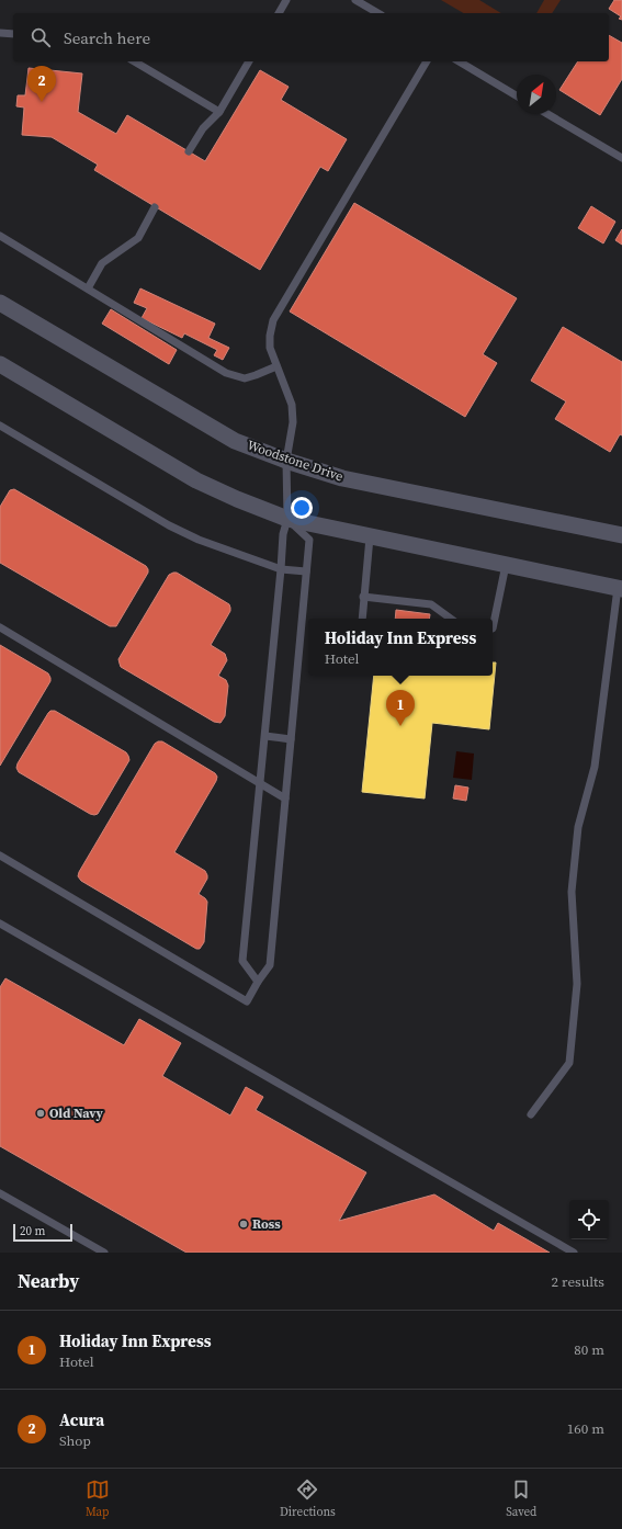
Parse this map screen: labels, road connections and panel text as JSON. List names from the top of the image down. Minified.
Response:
{"streets":{"street":["Woodstone Drive"]},"places":["Old Navy","Ross"],"scale_bar":"20 m","north":"top right","page":{"search":"Search here","pins":["2","1"],"popup":["Holiday Inn Express","Hotel"],"scale":"20 m","heading":["Nearby","2 results"],"list":[{"mark":"1","name":"Holiday Inn Express","note":"Hotel","value":"80 m"},{"mark":"2","name":"Acura","note":"Shop","value":"160 m"}],"nav":["Map","Directions","Saved"]}}
